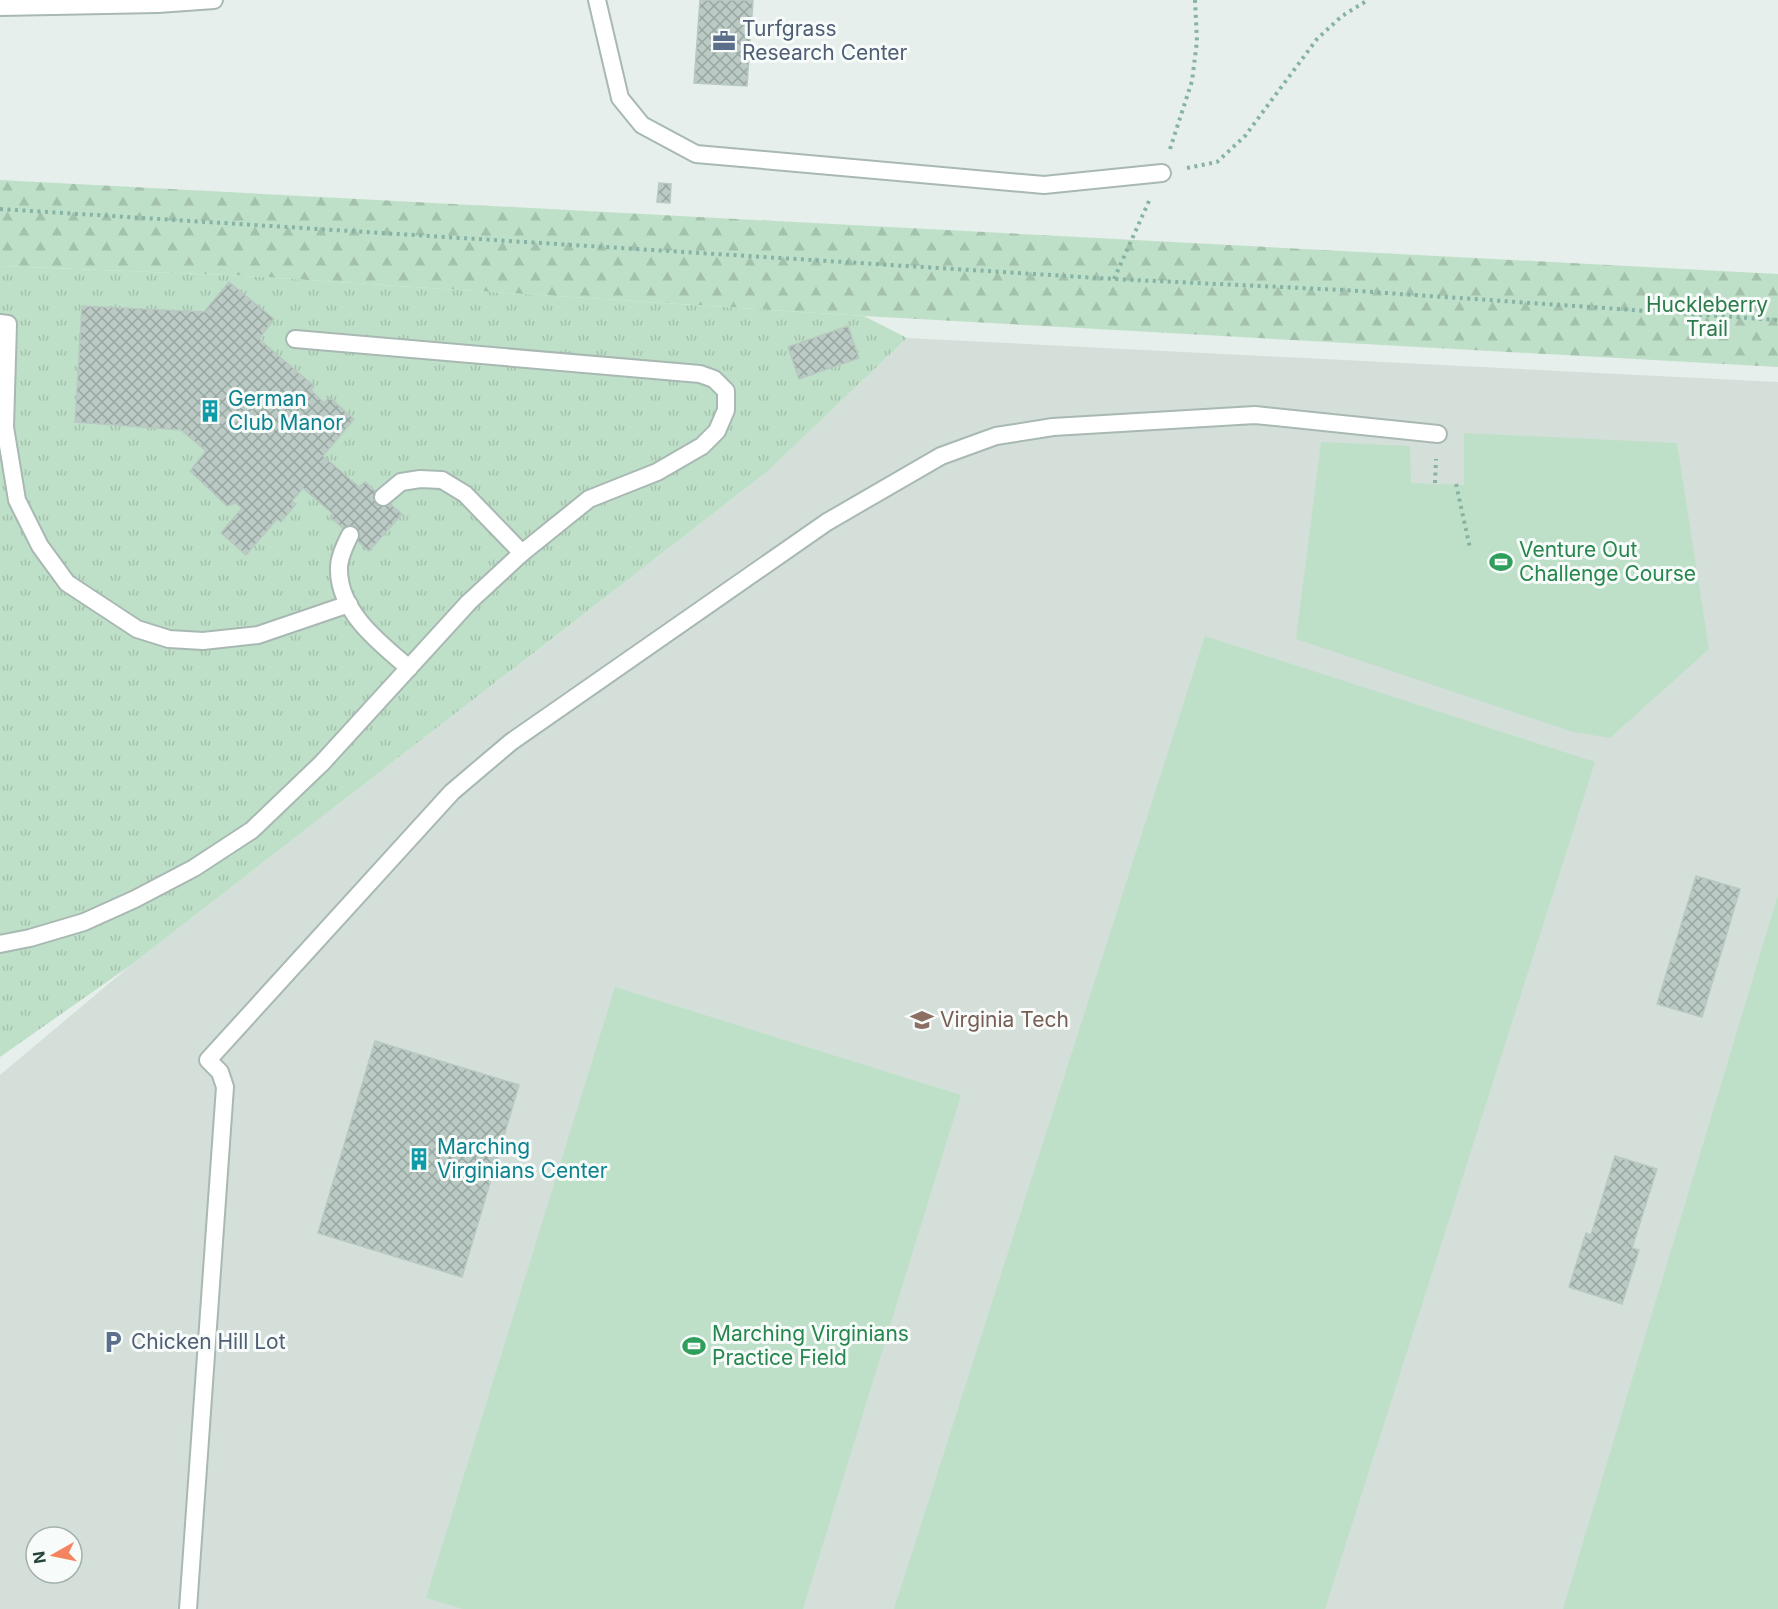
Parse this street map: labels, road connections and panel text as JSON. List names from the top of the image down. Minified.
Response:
{"parks":["Huckleberry Trail"],"places":{"office":["Turfgrass Research Center"],"building":["German Club Manor","Marching Virginians Center"],"sports":["Venture Out Challenge Course","Marching Virginians Practice Field"],"school or university":["Virginia Tech"],"parking":["Chicken Hill Lot"]},"north":"left"}
